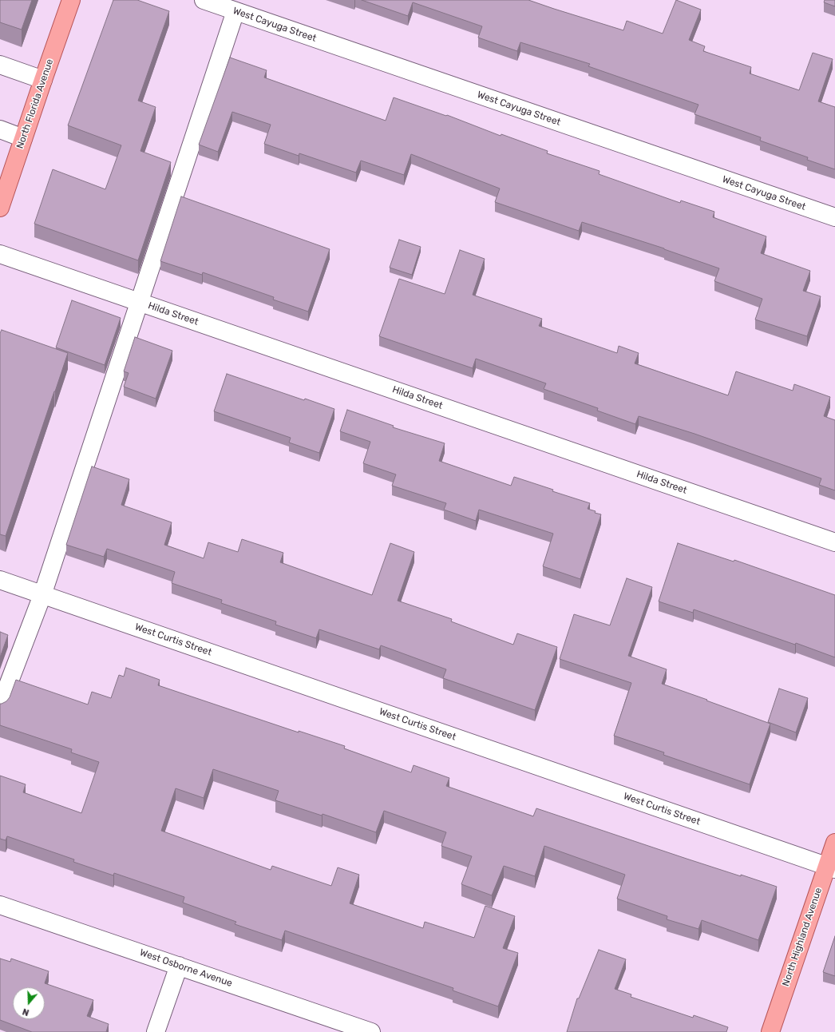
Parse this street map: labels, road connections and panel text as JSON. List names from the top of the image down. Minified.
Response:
{"streets":{"main road":["North Florida Avenue","North Highland Avenue"],"street":["West Cayuga Street","Hilda Street","West Curtis Street","West Osborne Avenue"]},"crossings":[["West Curtis Street","North Highland Avenue"]],"north":"bottom"}
